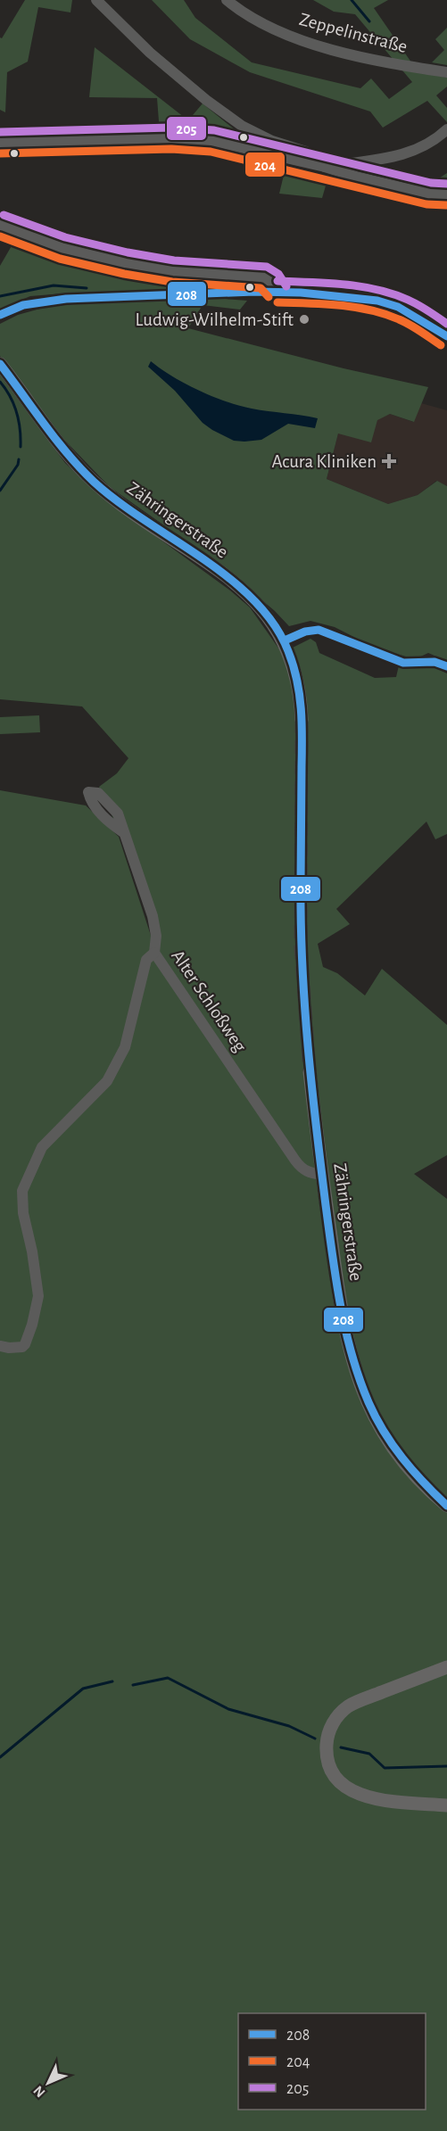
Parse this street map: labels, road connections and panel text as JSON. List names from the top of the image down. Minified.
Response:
{"streets":{"main road":["Zähringerstraße"],"street":["Zeppelinstraße","Alter Schloßweg"]},"crossings":[["Zähringerstraße","Alter Schloßweg"]],"places":{"other":["Ludwig-Wilhelm-Stift"],"health":["Acura Kliniken"]},"lines":["transit line 205","transit line 204","transit line 208"],"legend":["208","204","205"],"north":"bottom left"}
